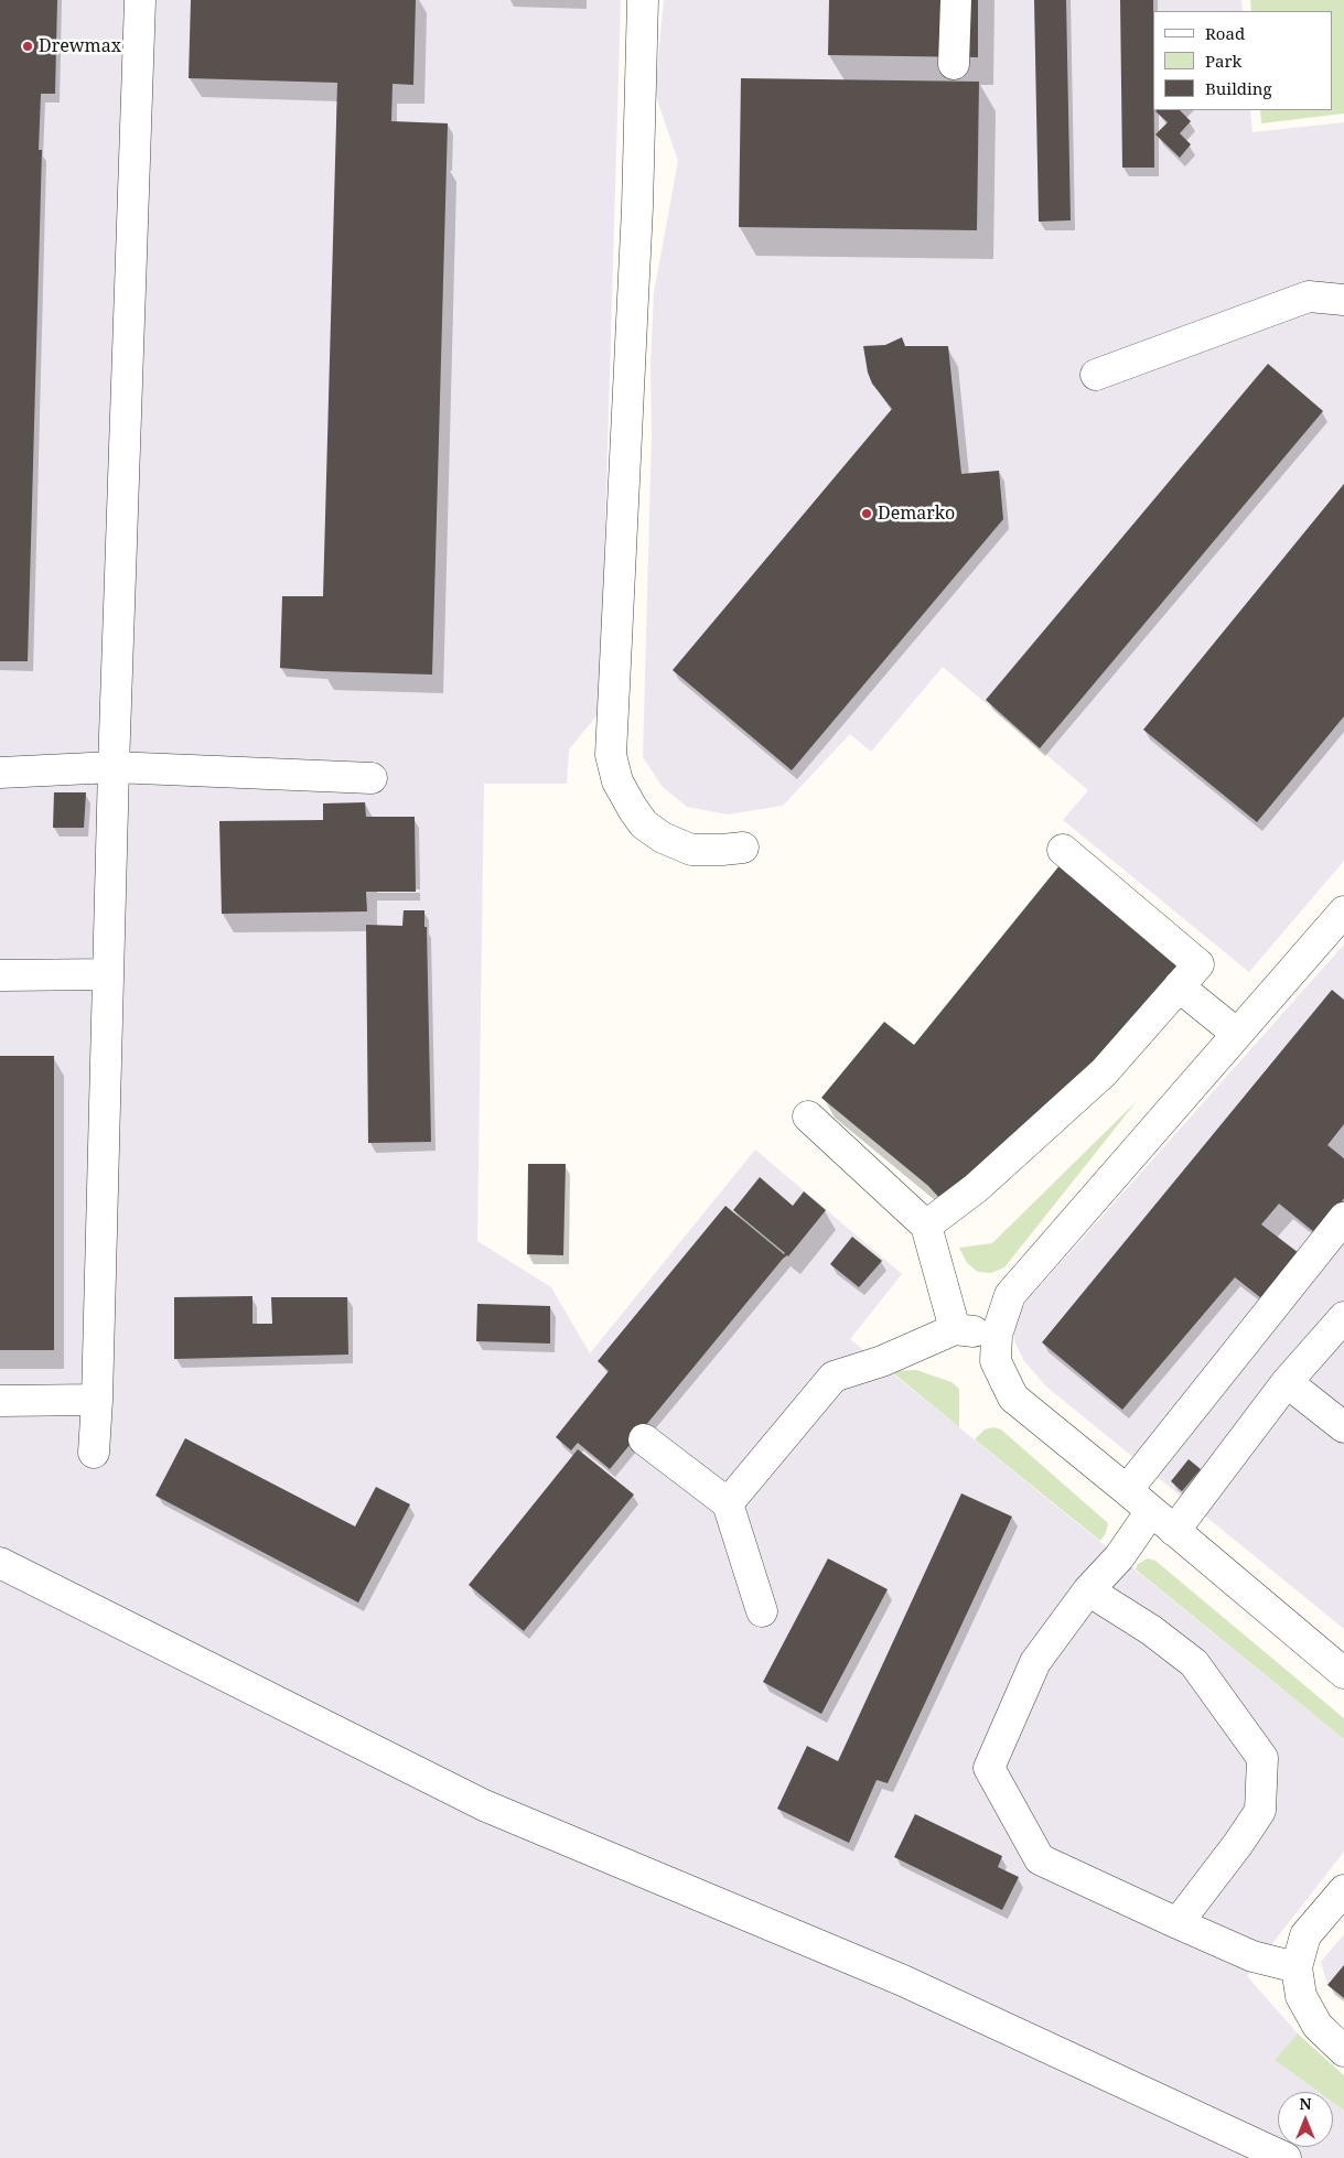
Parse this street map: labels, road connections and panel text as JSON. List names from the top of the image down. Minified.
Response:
{"places":["Drewmax","Demarko"],"legend":["Road","Park","Building"],"north":"top"}
